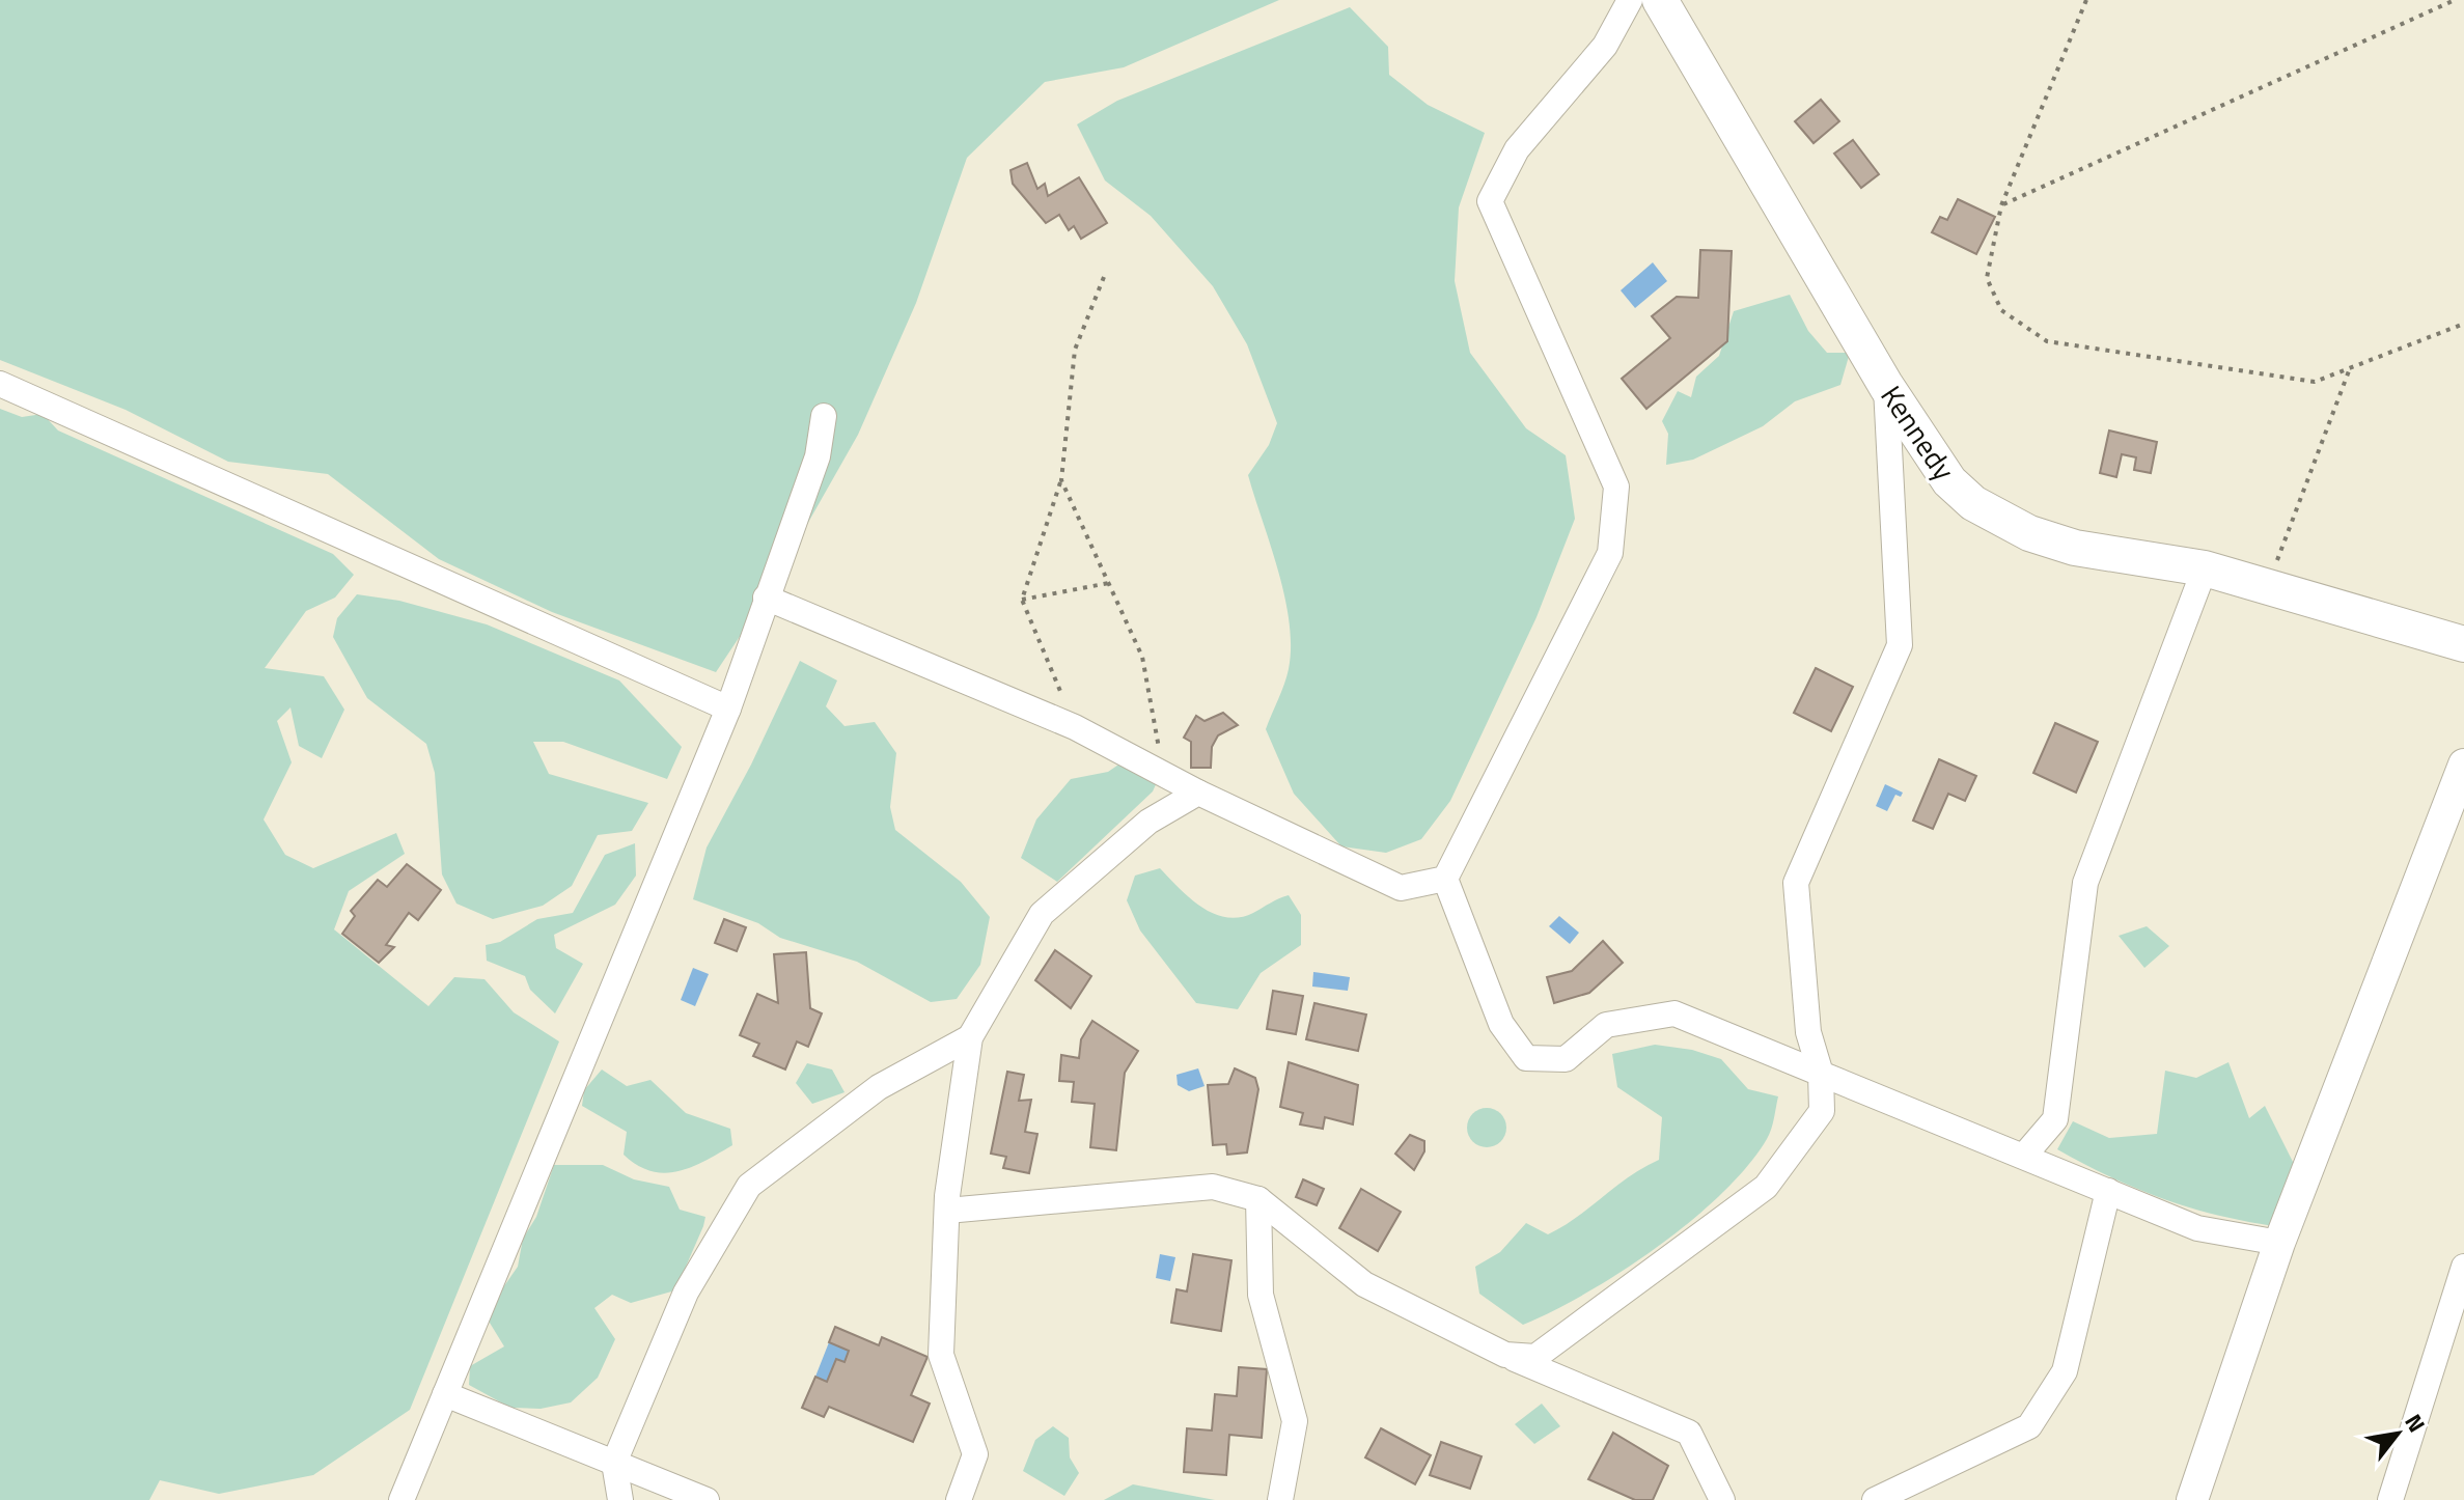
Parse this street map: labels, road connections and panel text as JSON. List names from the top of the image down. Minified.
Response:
{"streets":{"main road":["Kennedy"]},"north":"top right"}
